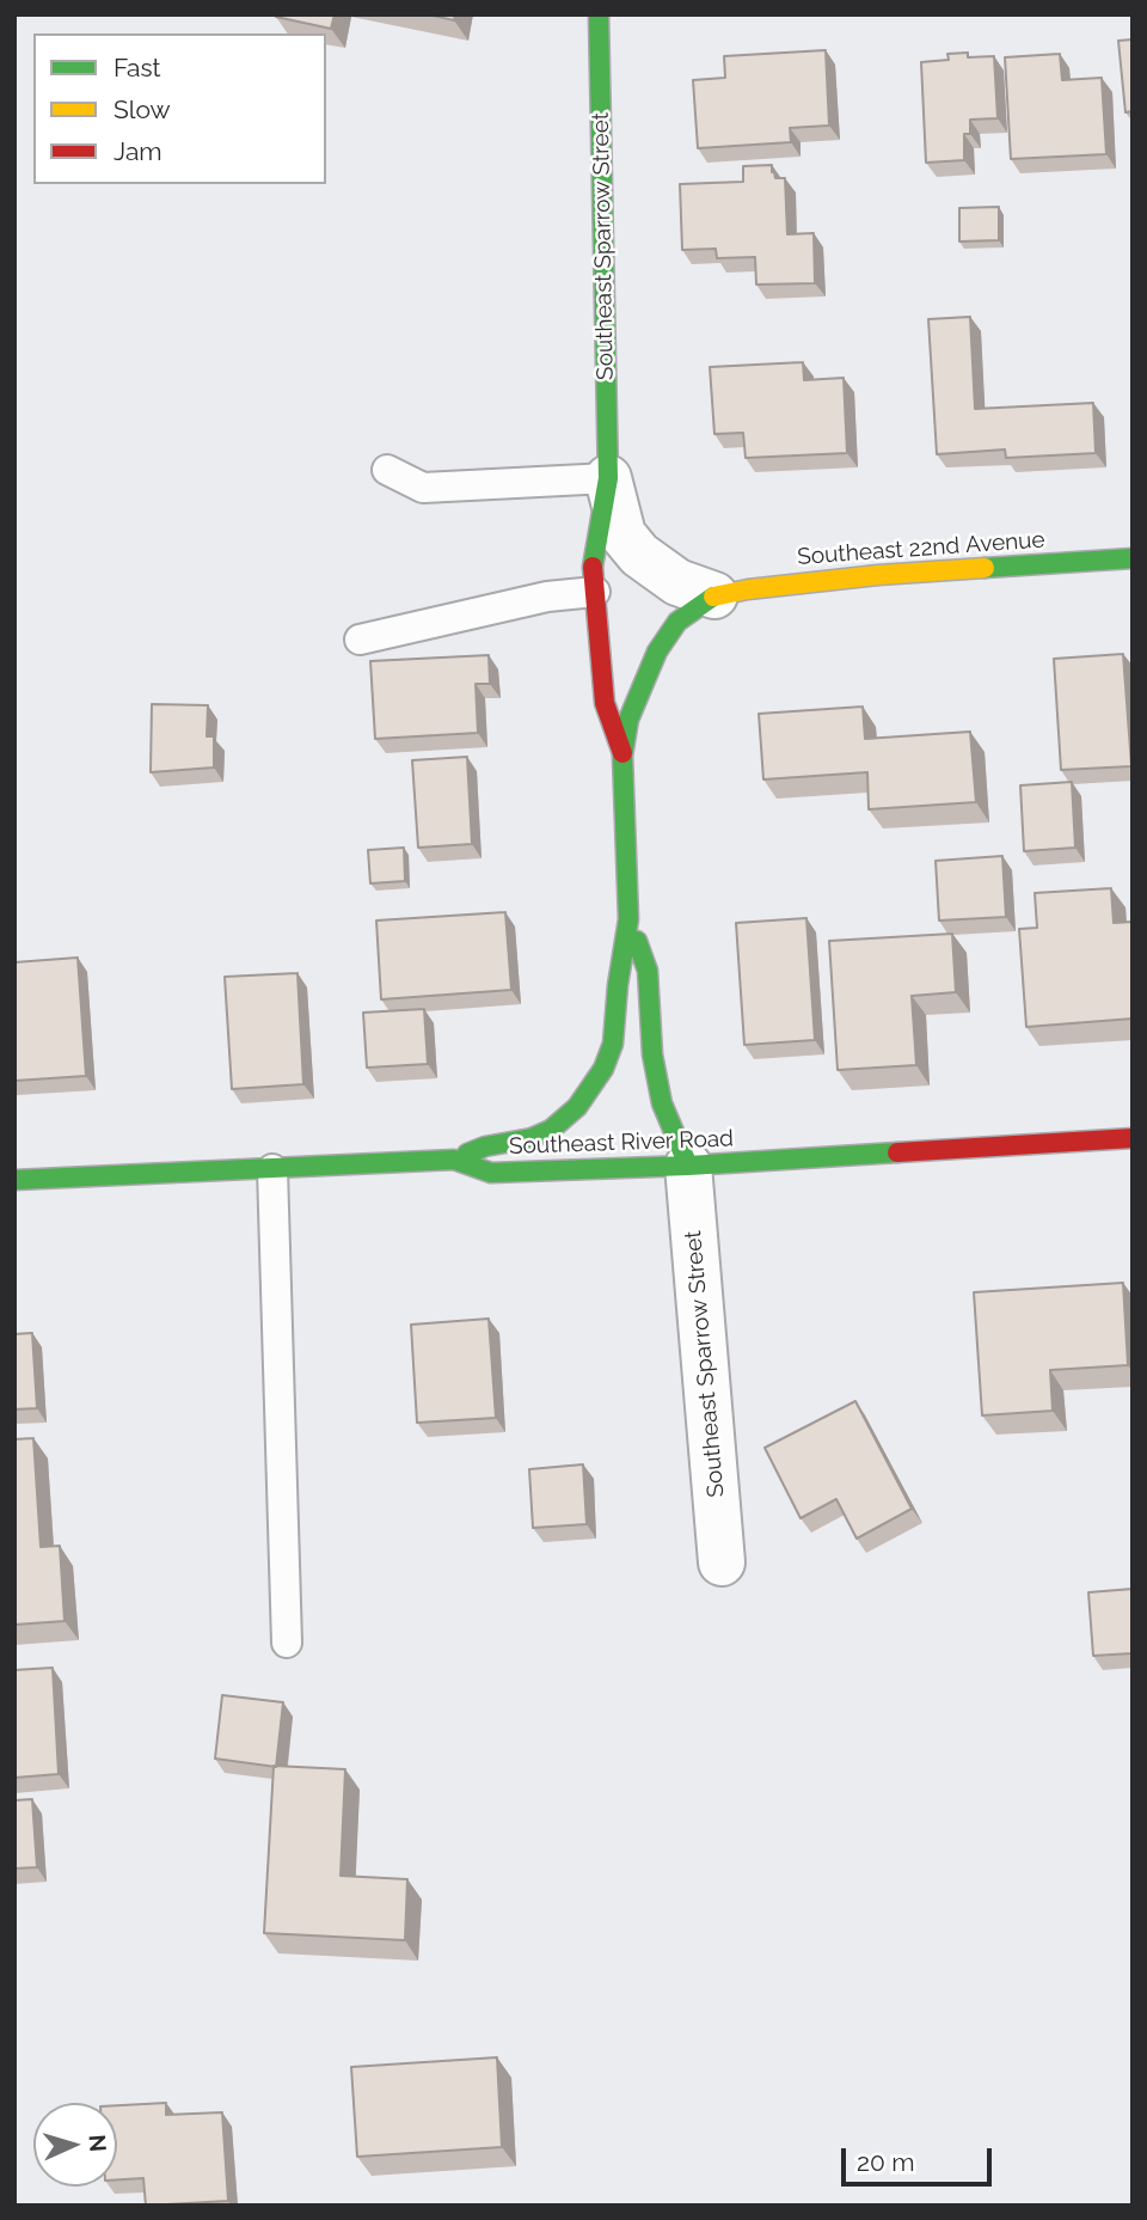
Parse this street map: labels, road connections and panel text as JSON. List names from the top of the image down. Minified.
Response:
{"streets":{"street":["Southeast Sparrow Street","Southeast 22nd Avenue","Southeast River Road"]},"crossings":[["Southeast Sparrow Street","Southeast 22nd Avenue"],["Southeast Sparrow Street","Southeast River Road"]],"legend":["Fast","Slow","Jam"],"scale_bar":"20 m","north":"right"}
